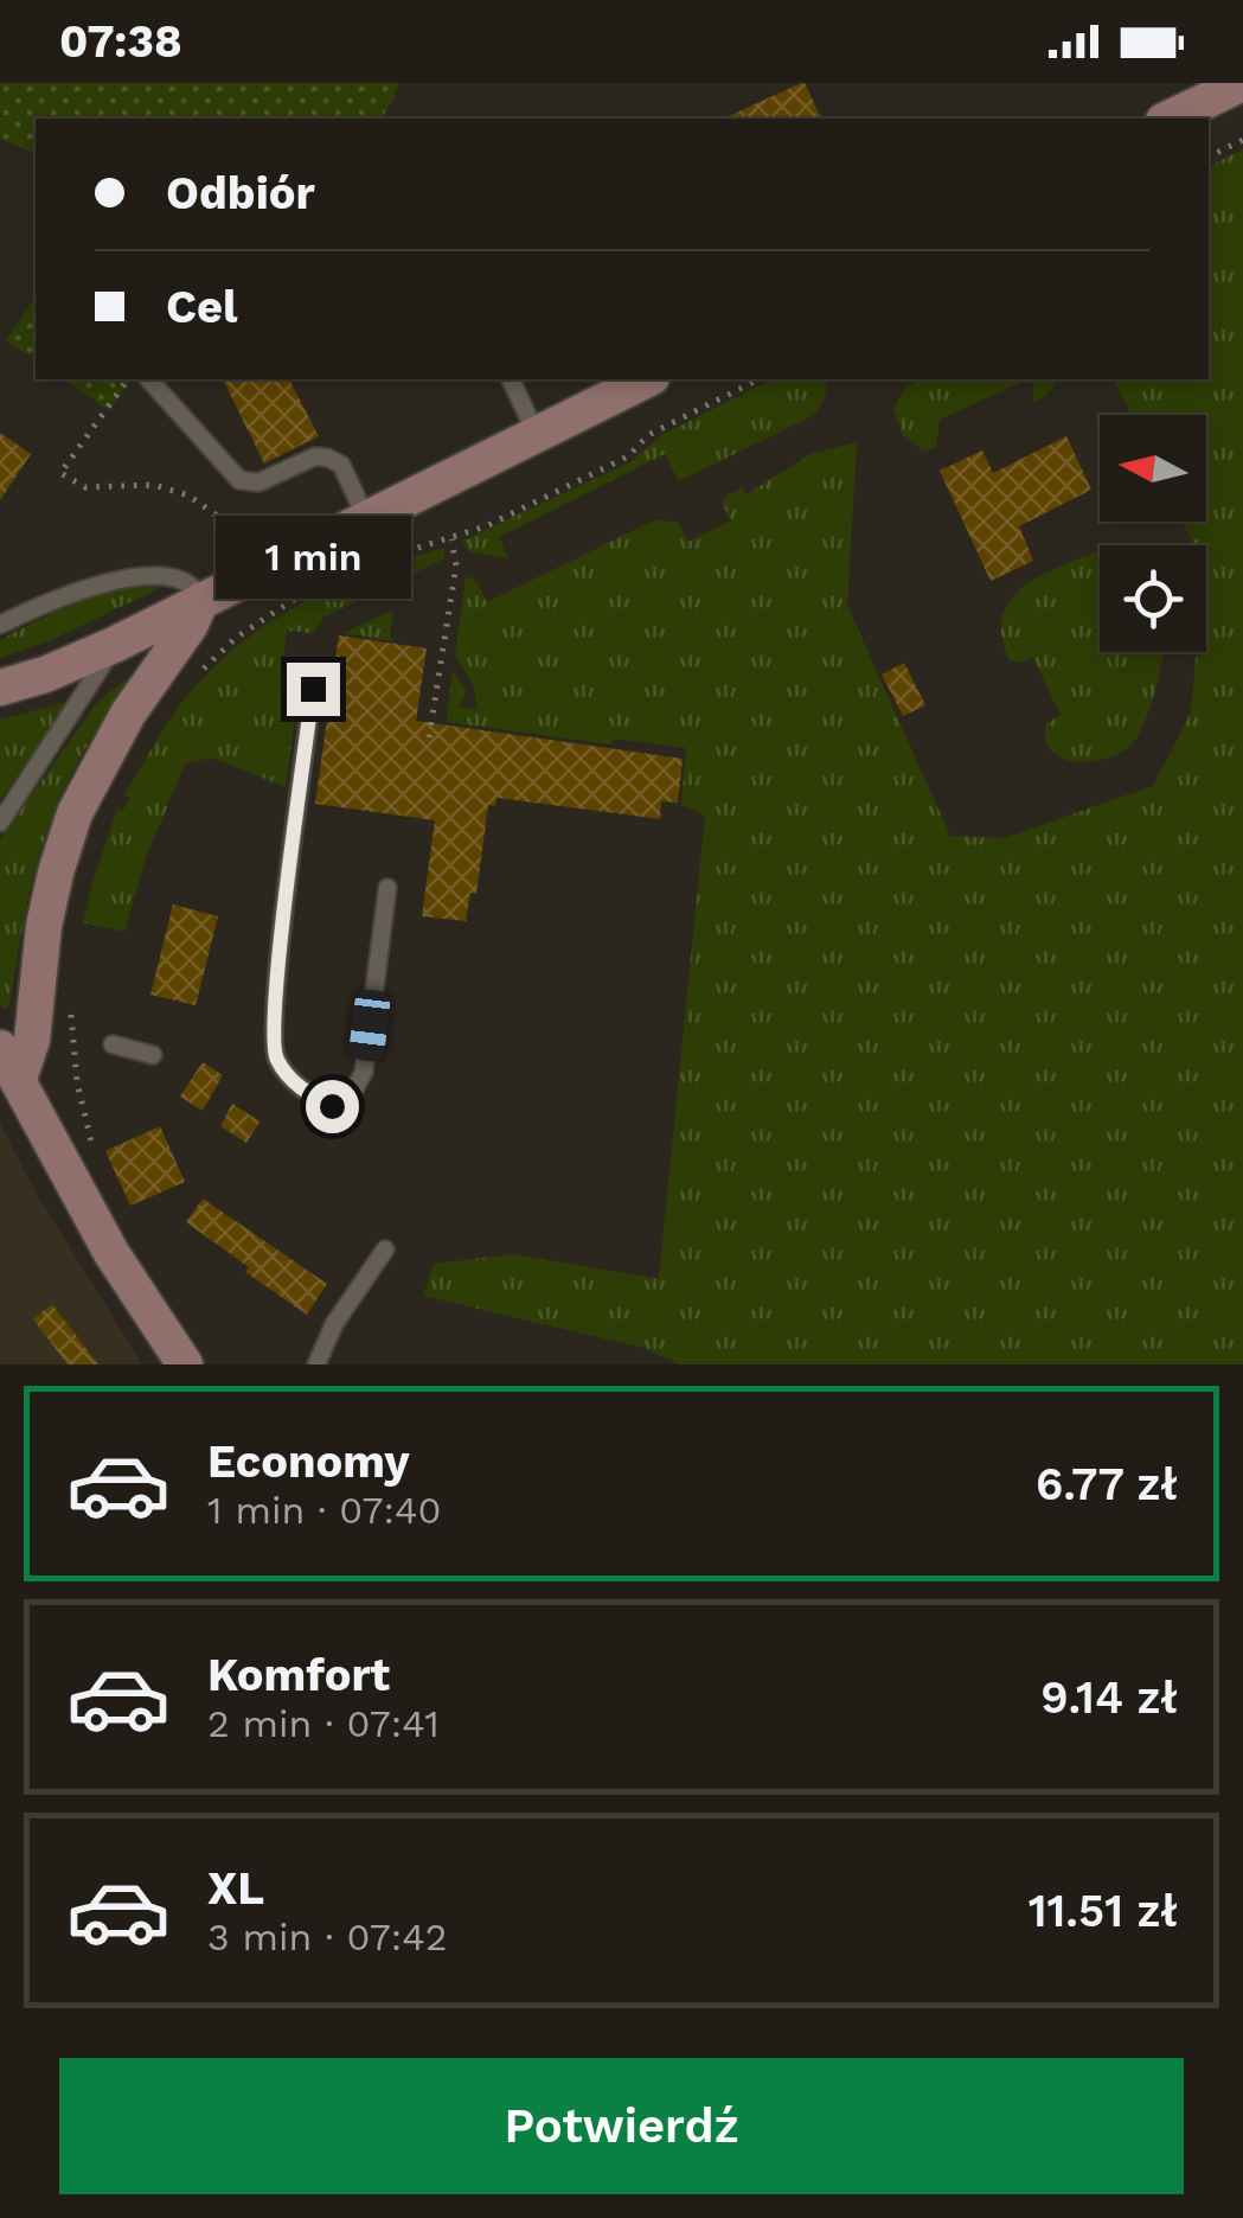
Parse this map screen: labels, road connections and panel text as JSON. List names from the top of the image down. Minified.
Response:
{"north":"left","page":{"status":"07:38","banner":["Odbiór","Cel"],"bubble":"1 min","list":[{"name":"Economy","note":"1 min · 07:40","value":"6.77 zł"},{"name":"Komfort","note":"2 min · 07:41","value":"9.14 zł"},{"name":"XL","note":"3 min · 07:42","value":"11.51 zł"}],"buttons":"Potwierdź"}}
